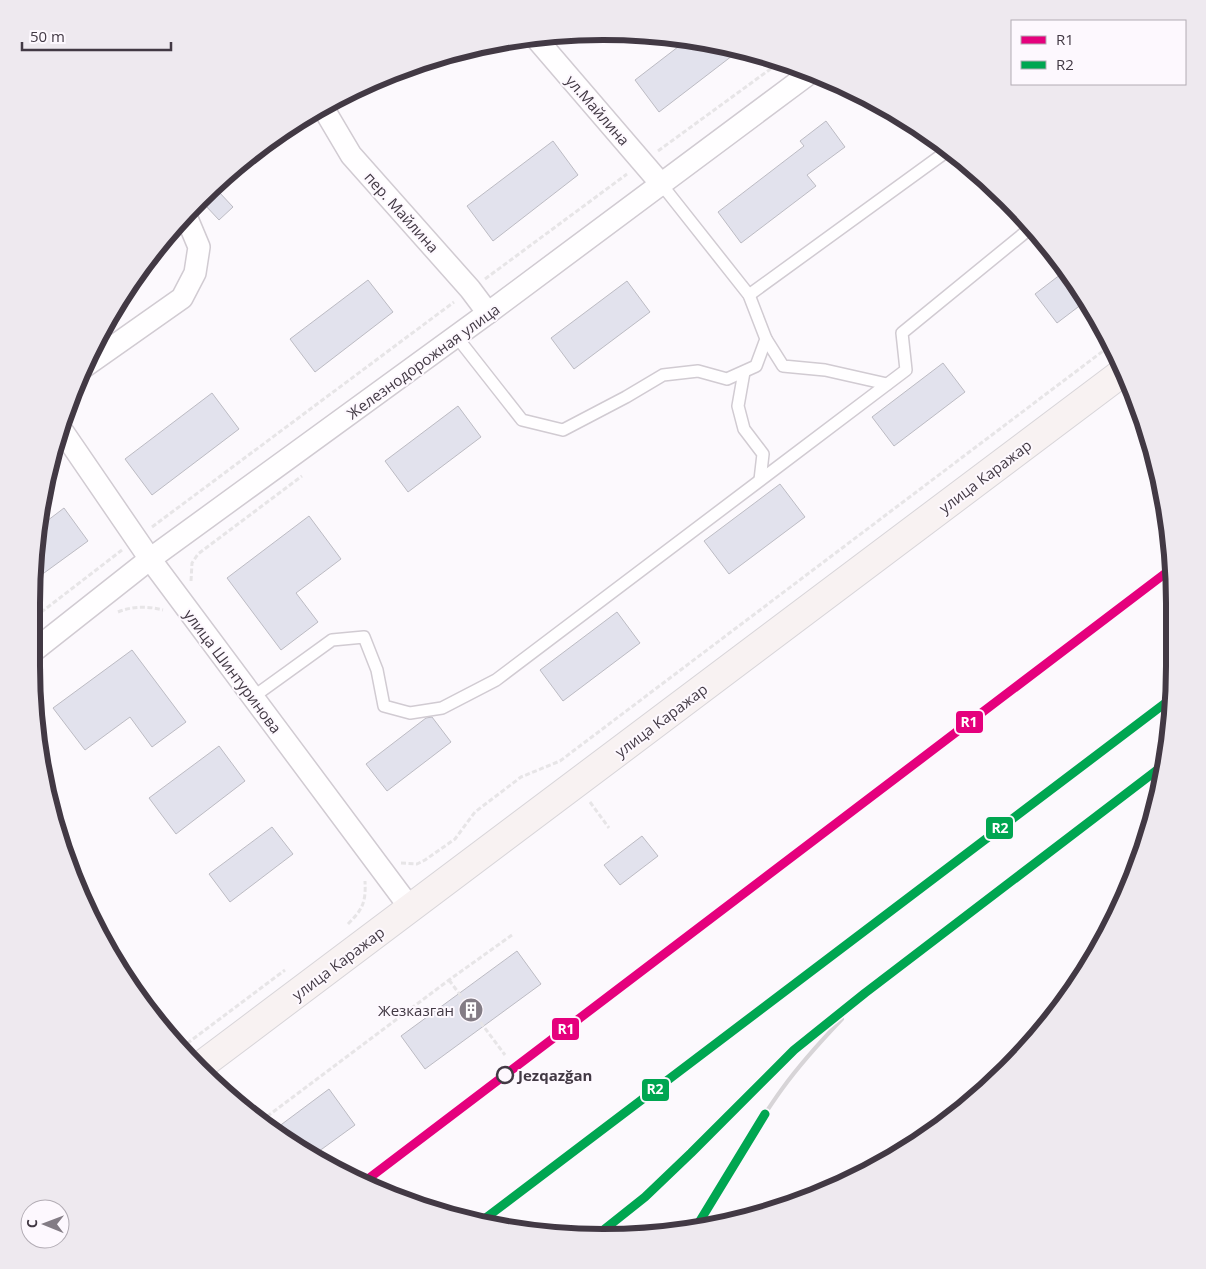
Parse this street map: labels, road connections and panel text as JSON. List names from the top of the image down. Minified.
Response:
{"streets":{"main road":["улица Каражар"],"street":["ул.Майлина","пер. Майлина","Железнодорожная улица","улица Шинтуринова"]},"crossings":[["ул.Майлина","Железнодорожная улица"],["пер. Майлина","Железнодорожная улица"],["Железнодорожная улица","улица Шинтуринова"],["улица Каражар","улица Шинтуринова"]],"places":{"building":["Жезказган"],"other":["Jezqazğan"]},"lines":["transit line R1","transit line R2"],"legend":["R1","R2"],"scale_bar":"50 m","north":"left"}
